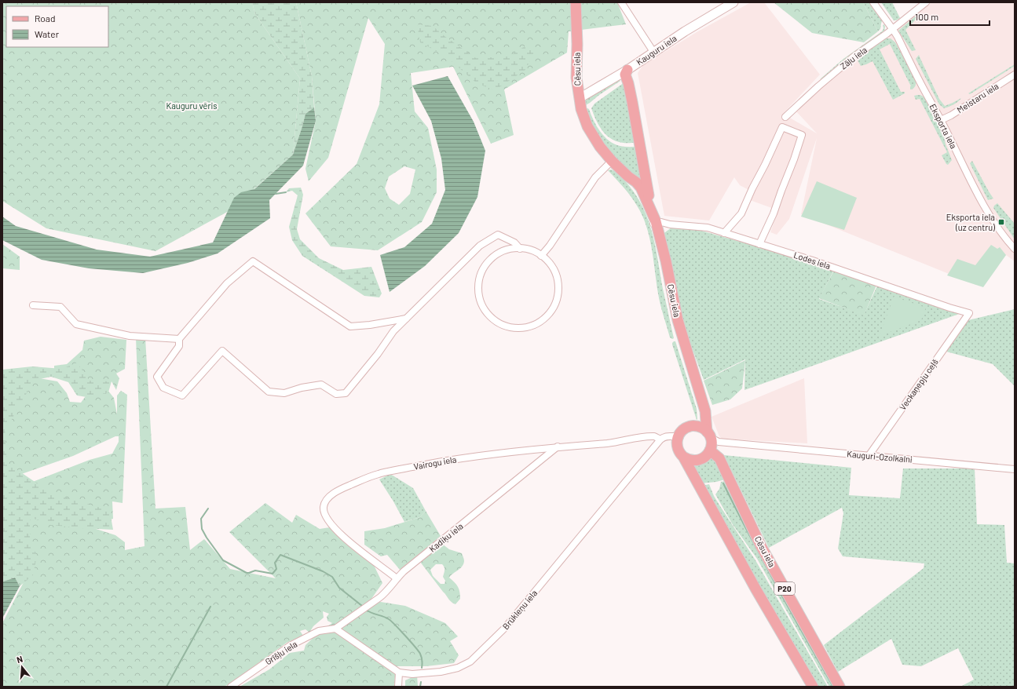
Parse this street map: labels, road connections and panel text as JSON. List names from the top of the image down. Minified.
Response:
{"streets":{"main road":["Kauguru iela","Cēsu iela","P20"],"street":["Zāļu iela","Meistaru iela","Eksporta iela","Lodes iela","Veckaņepju ceļš","Kauguri-Ozolkalni","Vairogu iela","Kadiķu iela","Brūkleņu iela","Grīšļu iela"]},"crossings":[["Kauguru iela","Cēsu iela"],["Zāļu iela","Eksporta iela"],["Cēsu iela","Lodes iela"],["Cēsu iela","Kauguri-Ozolkalni"],["Cēsu iela","P20"],["Meistaru iela","Eksporta iela"],["Lodes iela","Veckaņepju ceļš"],["Veckaņepju ceļš","Kauguri-Ozolkalni"],["Kauguri-Ozolkalni","P20"],["Vairogu iela","Kadiķu iela"],["Vairogu iela","Brūkleņu iela"],["Kadiķu iela","Grīšļu iela"]],"parks":["Kauguru vēris"],"places":{"transit":["Eksporta iela (uz centru)"]},"legend":["Road","Water"],"scale_bar":"100 m","north":"top"}
